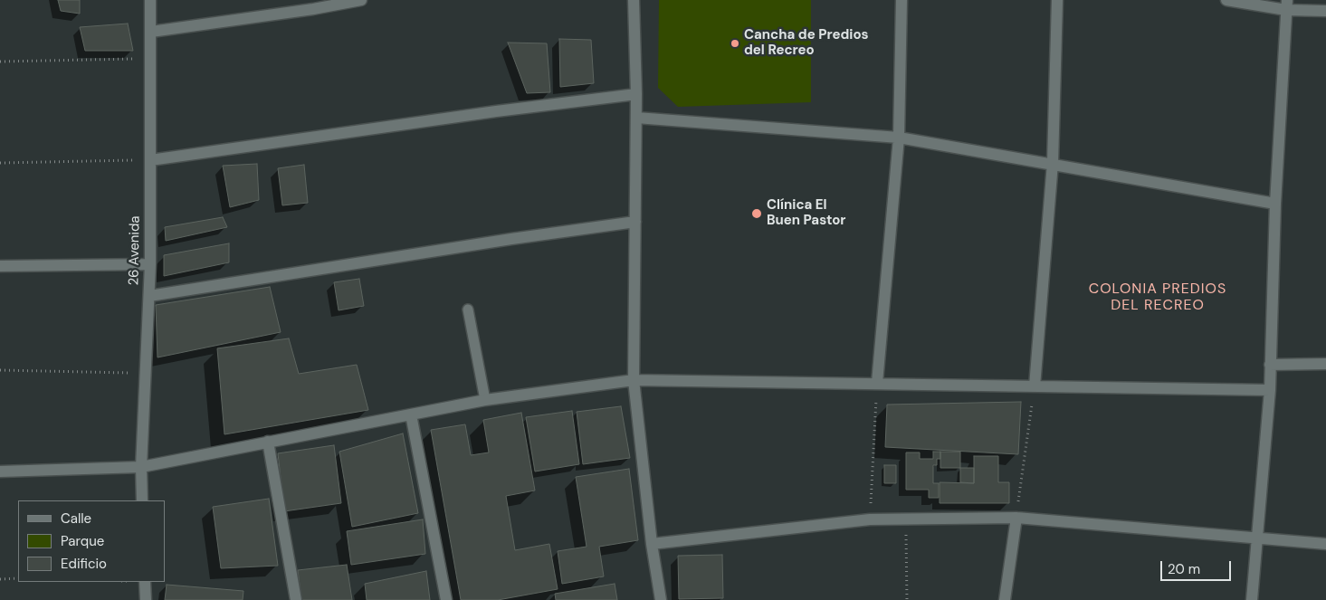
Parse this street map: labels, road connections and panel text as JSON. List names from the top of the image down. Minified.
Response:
{"streets":{"street":["26 Avenida"]},"districts":["COLONIA PREDIOS DEL RECREO"],"places":["Cancha de Predios del Recreo","Clínica El Buen Pastor"],"legend":["Calle","Parque","Edificio"],"scale_bar":"20 m"}
